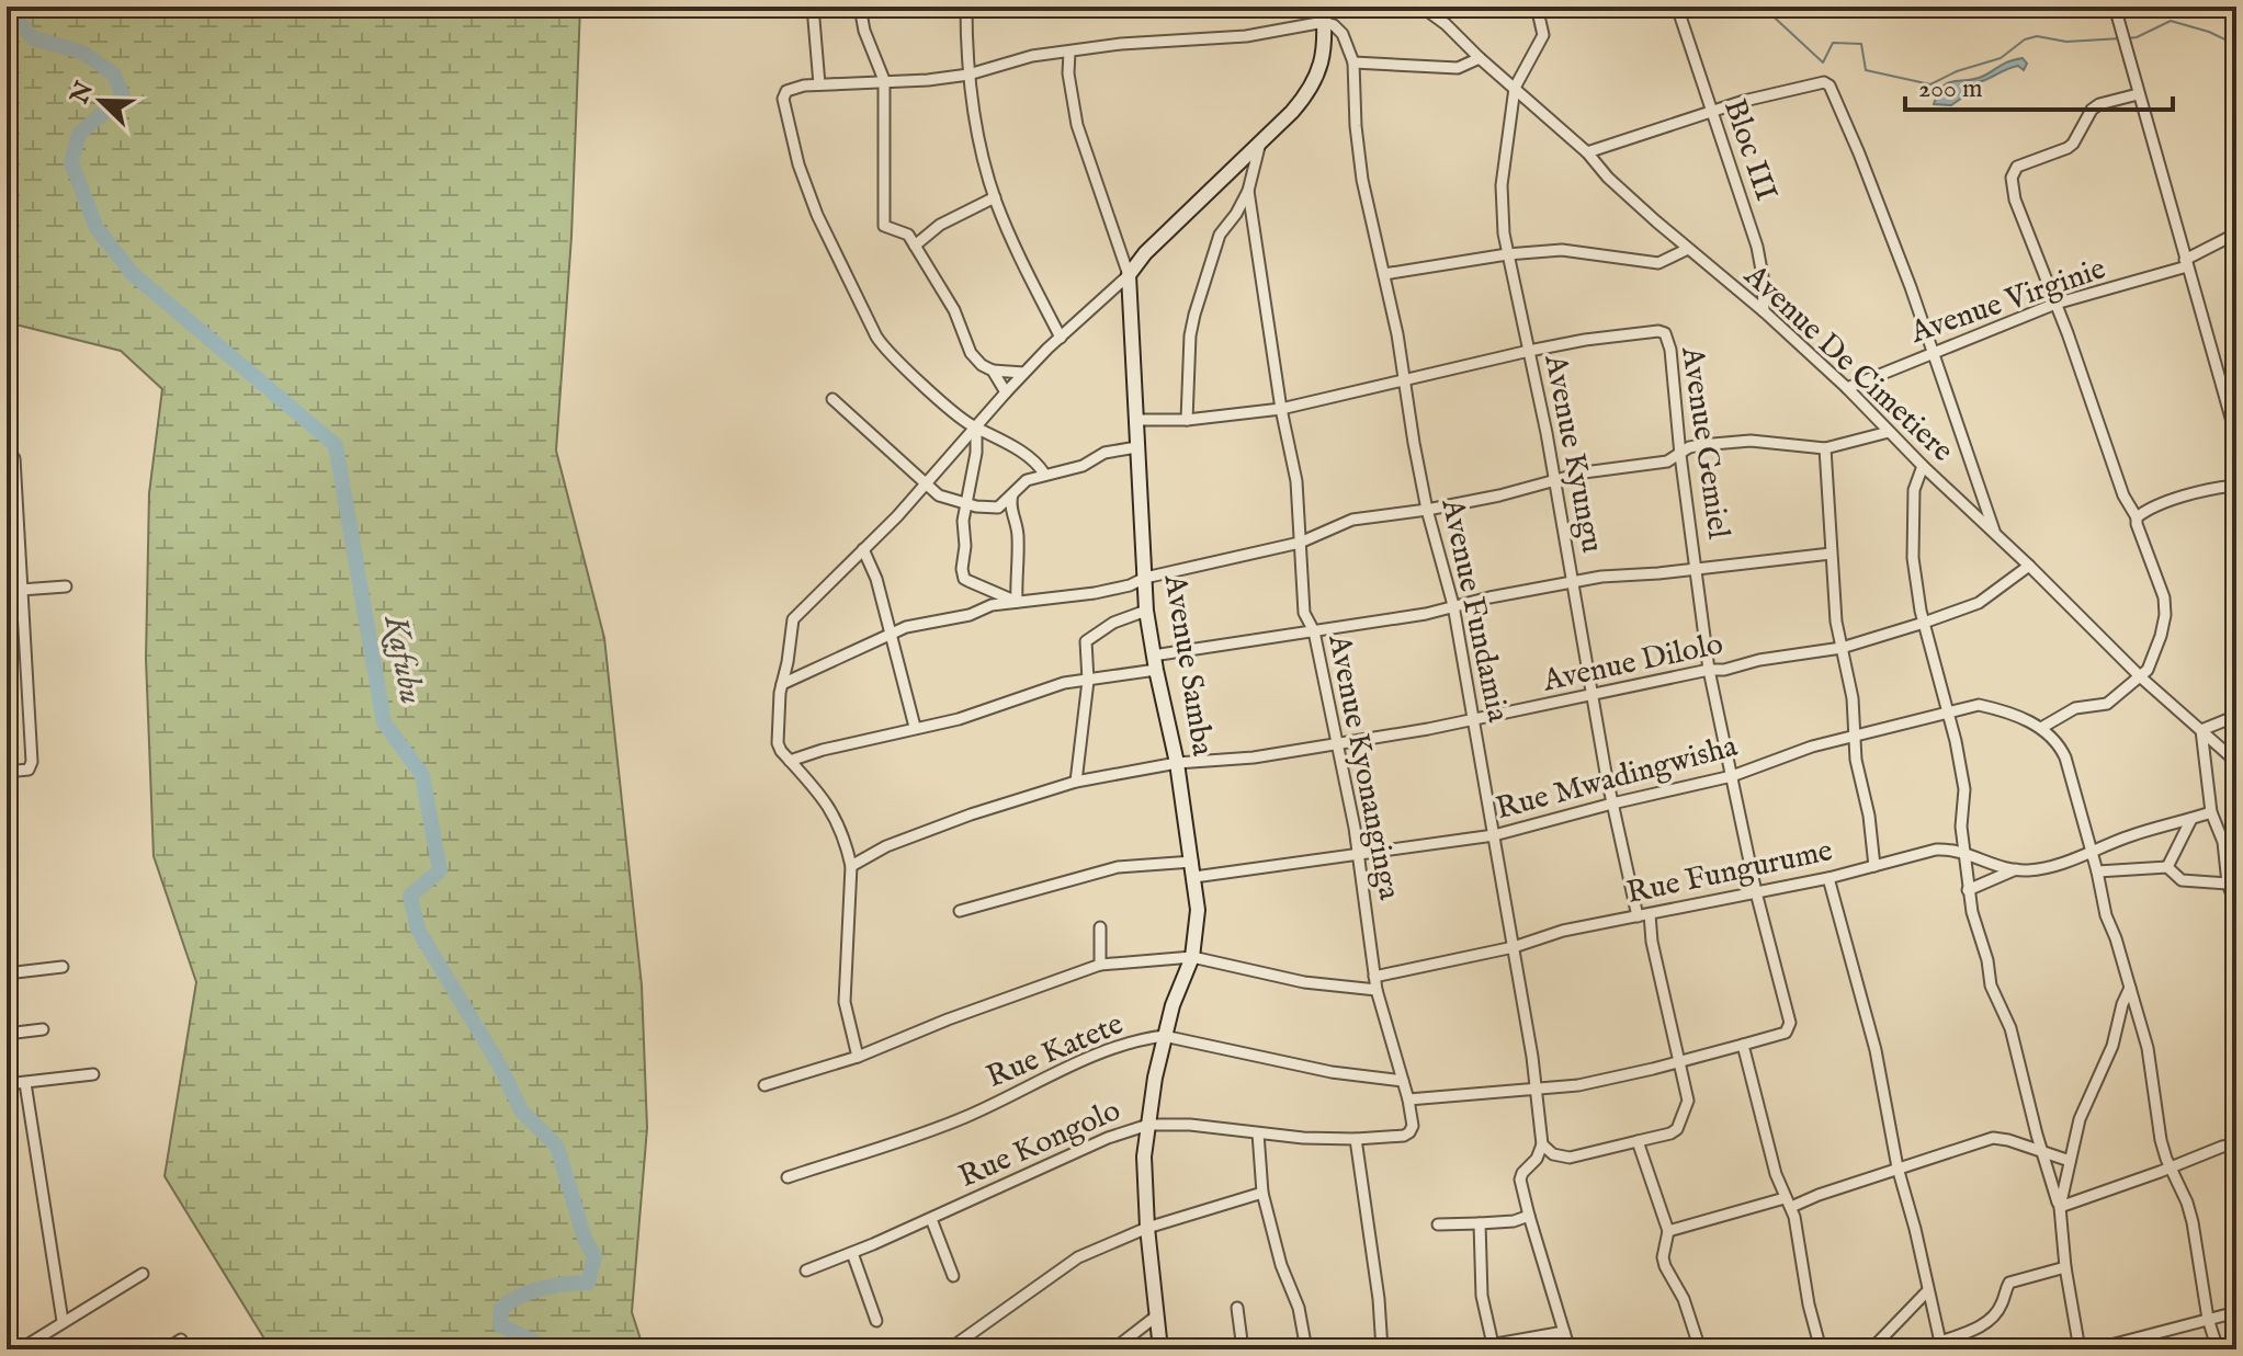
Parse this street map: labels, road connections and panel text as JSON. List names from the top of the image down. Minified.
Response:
{"streets":{"street":["Bloc III","Avenue Virginie","Avenue De Cimetiere","Avenue Gemiel","Avenue Kyungu","Avenue Fundamia","Avenue Dilolo","Avenue Samba","Avenue Kyonanginga","Rue Mwadingwisha","Rue Fungurume","Rue Katete","Rue Kongolo"]},"crossings":[["Bloc III","Avenue De Cimetiere"],["Avenue Virginie","Avenue De Cimetiere"],["Avenue De Cimetiere","Avenue Kyungu"],["Avenue De Cimetiere","Avenue Dilolo"],["Avenue Gemiel","Avenue Kyungu"],["Avenue Gemiel","Avenue Fundamia"],["Avenue Gemiel","Avenue Dilolo"],["Avenue Gemiel","Avenue Samba"],["Avenue Gemiel","Avenue Kyonanginga"],["Avenue Gemiel","Rue Mwadingwisha"],["Avenue Gemiel","Rue Fungurume"],["Avenue Kyungu","Avenue Dilolo"],["Avenue Kyungu","Rue Mwadingwisha"],["Avenue Kyungu","Rue Fungurume"],["Avenue Fundamia","Avenue Dilolo"],["Avenue Fundamia","Rue Mwadingwisha"],["Avenue Fundamia","Rue Fungurume"],["Avenue Dilolo","Avenue Samba"],["Avenue Dilolo","Avenue Kyonanginga"],["Avenue Samba","Rue Mwadingwisha"],["Avenue Samba","Rue Katete"],["Avenue Samba","Rue Kongolo"],["Avenue Kyonanginga","Rue Mwadingwisha"],["Avenue Kyonanginga","Rue Fungurume"],["Avenue Kyonanginga","Rue Katete"],["Avenue Kyonanginga","Rue Kongolo"]],"water":["Kafubu"],"scale_bar":"200 m","north":"top left"}
